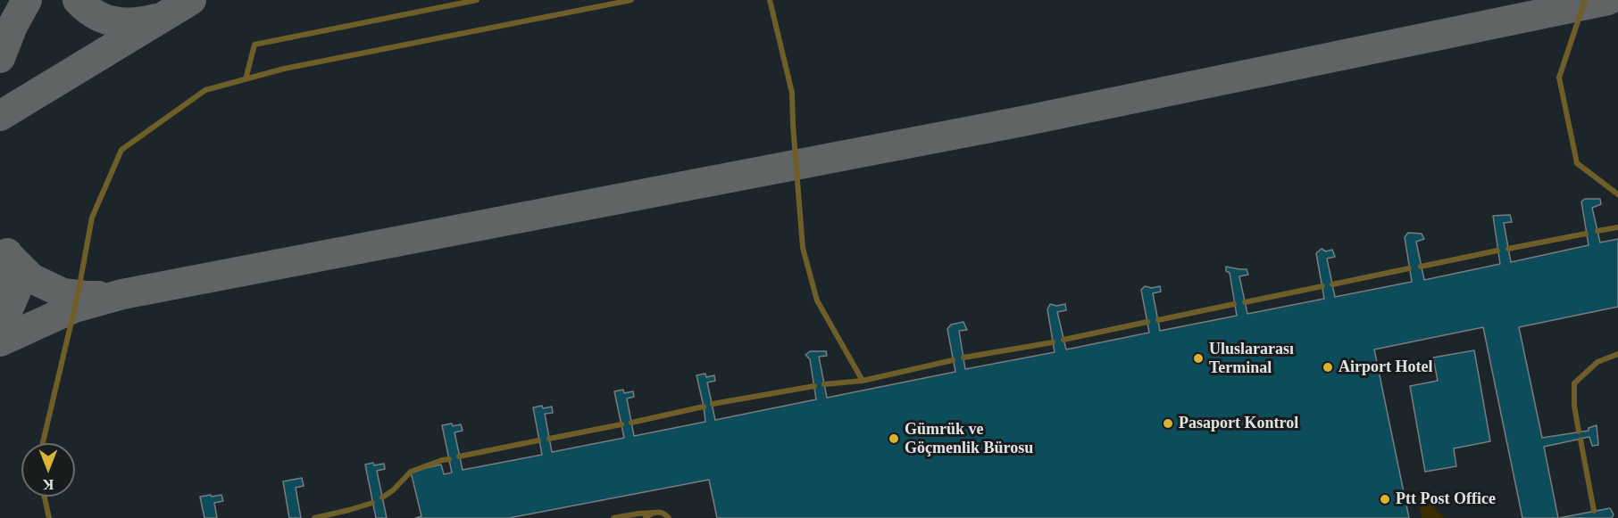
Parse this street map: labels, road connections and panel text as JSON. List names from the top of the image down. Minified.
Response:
{"places":["Uluslararası Terminal","Airport Hotel","Pasaport Kontrol","Gümrük ve Göçmenlik Bürosu","Ptt Post Office"],"north":"bottom"}
